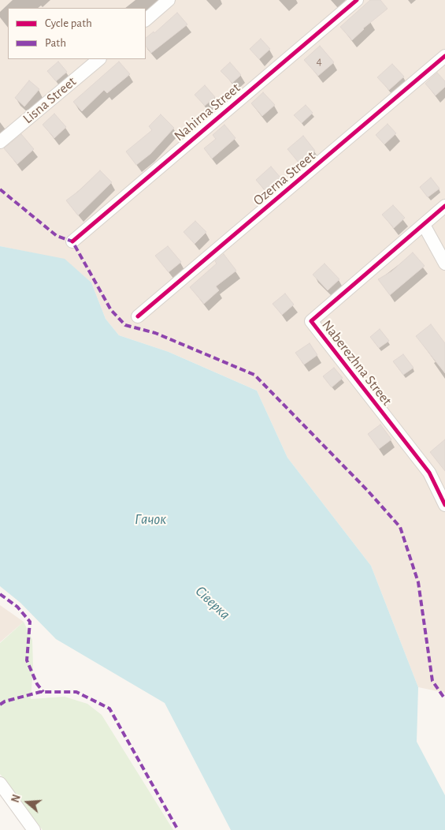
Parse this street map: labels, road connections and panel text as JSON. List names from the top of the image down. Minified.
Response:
{"streets":{"street":["Lisna Street","Nahirna Street","Ozerna Street","Naberezhna Street"]},"water":["Гачок","Сіверка"],"house_numbers":["4"],"legend":["Cycle path","Path"],"north":"left"}
